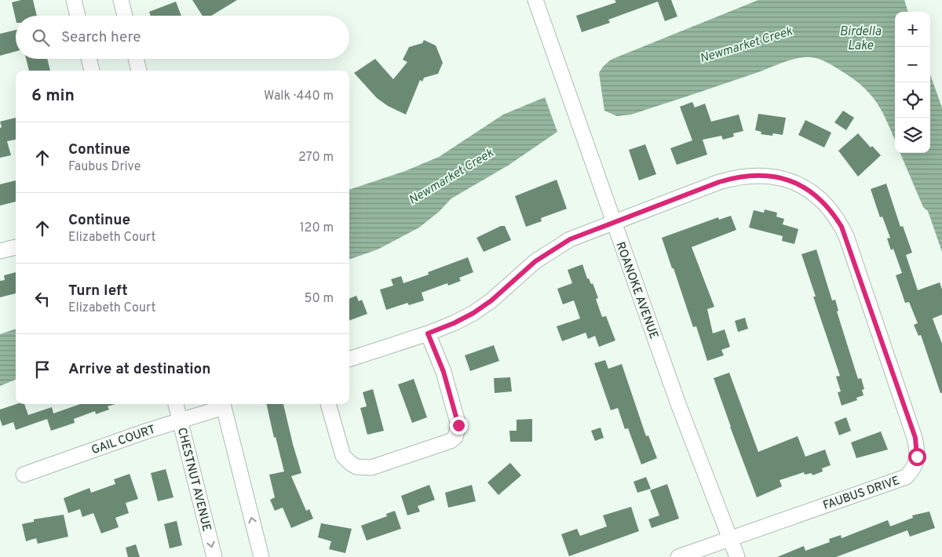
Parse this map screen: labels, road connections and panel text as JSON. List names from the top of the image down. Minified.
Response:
{"streets":{"street":["ROANOKE AVENUE","GAIL COURT","CHESTNUT AVENUE","FAUBUS DRIVE"]},"crossings":[["ROANOKE AVENUE","FAUBUS DRIVE"],["GAIL COURT","CHESTNUT AVENUE"]],"water":["Birdella Lake","Newmarket Creek"],"page":{"map_buttons":["+","−"],"search":"Search here","heading":["6 min","Walk · 440 m"],"list":[["Continue","Faubus Drive","270 m"],["Continue","Elizabeth Court","120 m"],["Turn left","Elizabeth Court","50 m"],"Arrive at destination"]}}
